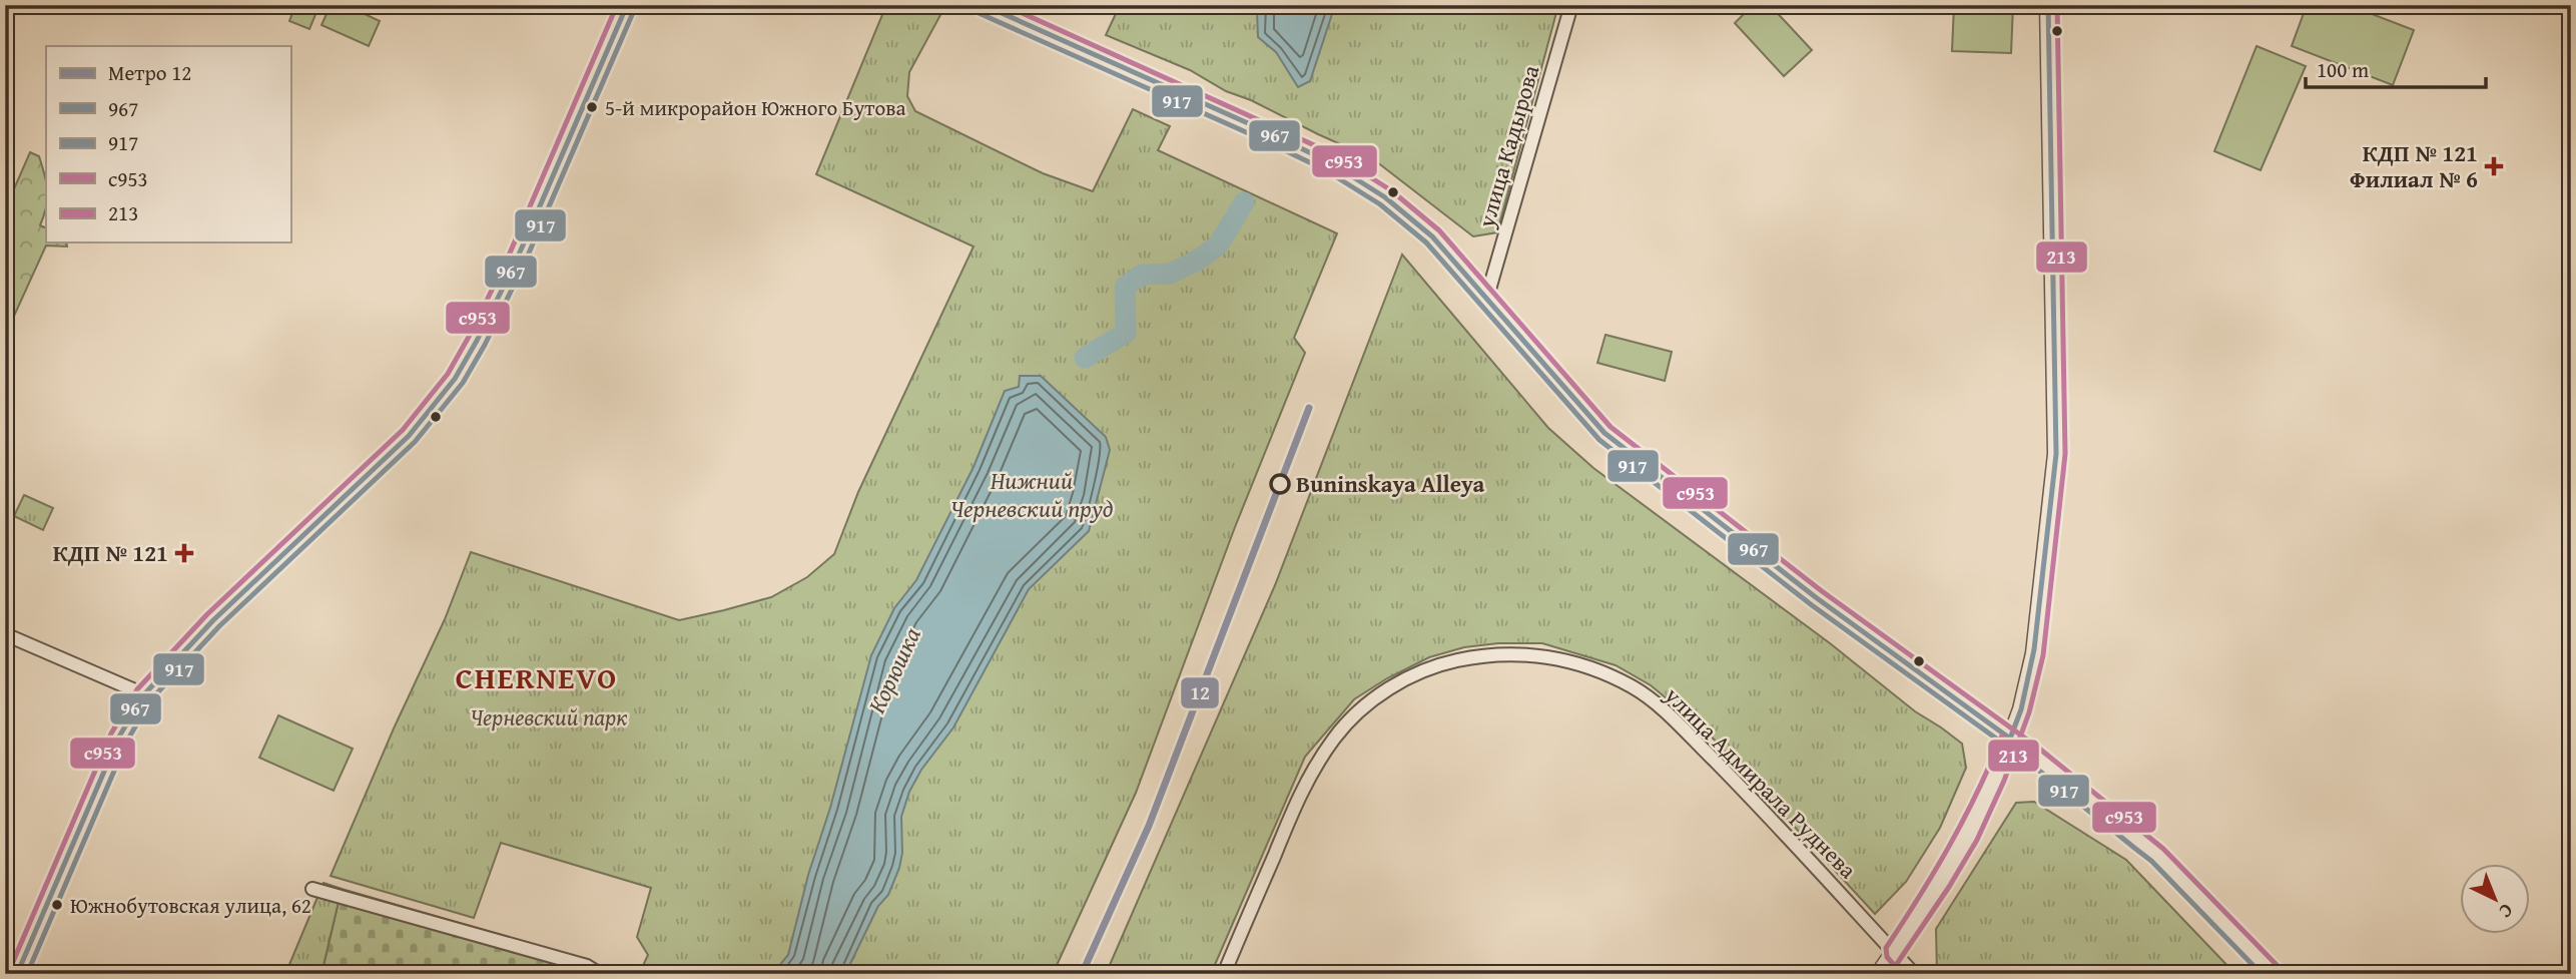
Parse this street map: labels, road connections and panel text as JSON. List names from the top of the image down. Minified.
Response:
{"streets":{"street":["улица Кадырова","улица Адмирала Руднева"]},"districts":["CHERNEVO"],"water":["Нижний Черневский пруд","Корюшка"],"parks":["Черневский парк"],"places":{"other":["5-й микрорайон Южного Бутова","Buninskaya Alleya","Южнобутовская улица, 62"],"health":["КДП № 121 Филиал № 6","КДП № 121"]},"lines":["transit line 967","transit line с953","transit line 213","transit line 917","metro line 12"],"legend":["Метро 12","967","917","с953","213"],"scale_bar":"100 m","north":"bottom right"}
